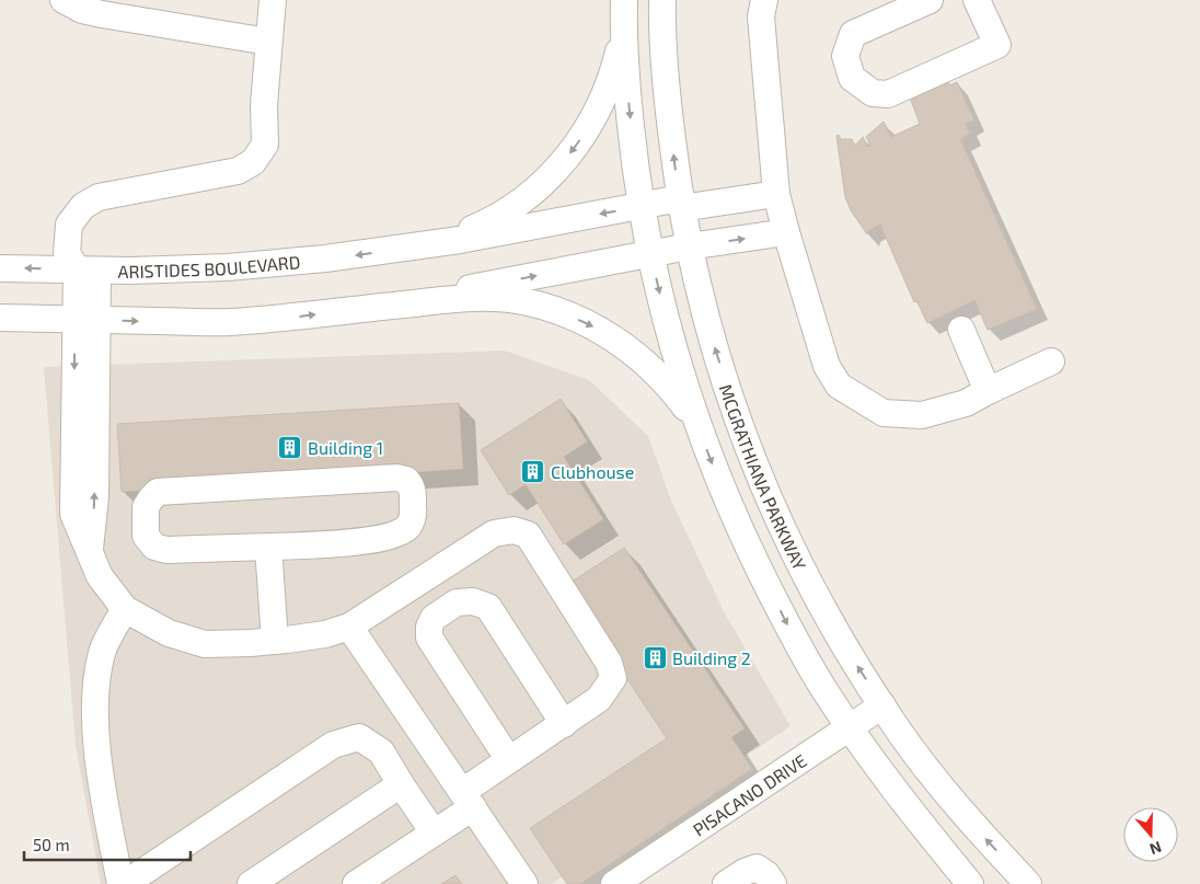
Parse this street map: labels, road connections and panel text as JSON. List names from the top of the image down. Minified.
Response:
{"streets":{"street":["ARISTIDES BOULEVARD","MCGRATHIANA PARKWAY","PISACANO DRIVE"]},"crossings":[["ARISTIDES BOULEVARD","MCGRATHIANA PARKWAY"],["MCGRATHIANA PARKWAY","PISACANO DRIVE"]],"places":{"building":["Building 1","Clubhouse","Building 2"]},"scale_bar":"50 m","north":"bottom"}
